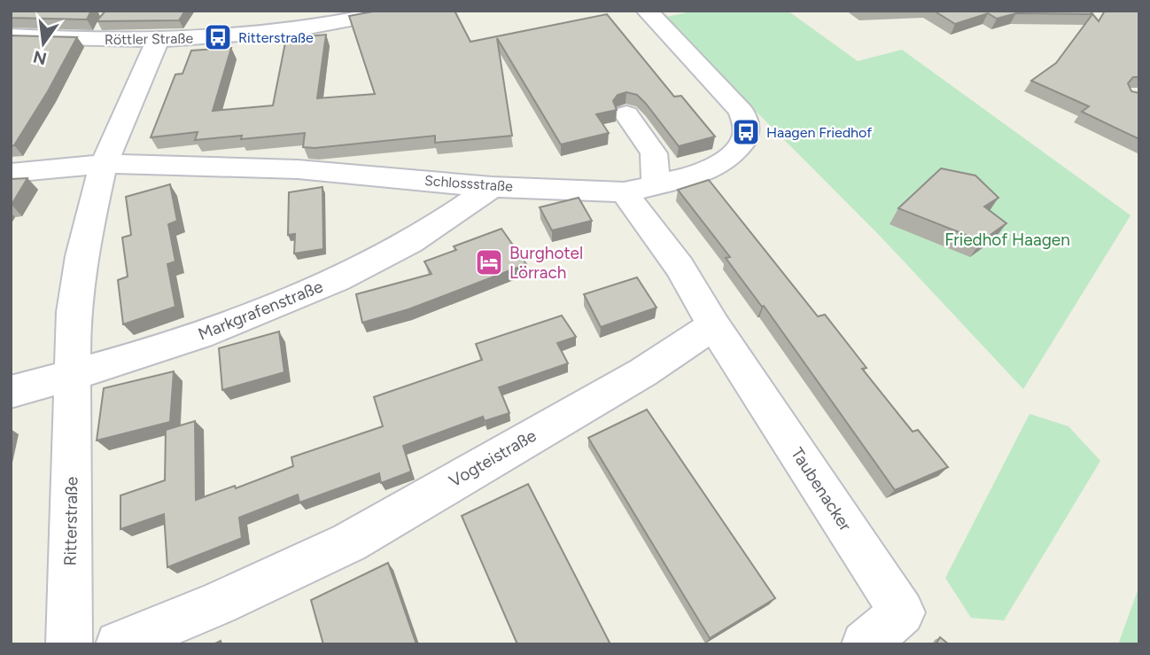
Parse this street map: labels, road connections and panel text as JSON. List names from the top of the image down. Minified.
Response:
{"streets":{"street":["Röttler Straße","Schlossstraße","Markgrafenstraße","Vogteistraße","Taubenacker","Ritterstraße"]},"crossings":[["Röttler Straße","Ritterstraße"],["Schlossstraße","Markgrafenstraße"],["Schlossstraße","Ritterstraße"],["Markgrafenstraße","Ritterstraße"],["Vogteistraße","Taubenacker"]],"parks":["Friedhof Haagen"],"places":{"bus stop":["Ritterstraße","Haagen Friedhof"],"hotel":["Burghotel Lörrach"]},"north":"bottom"}
